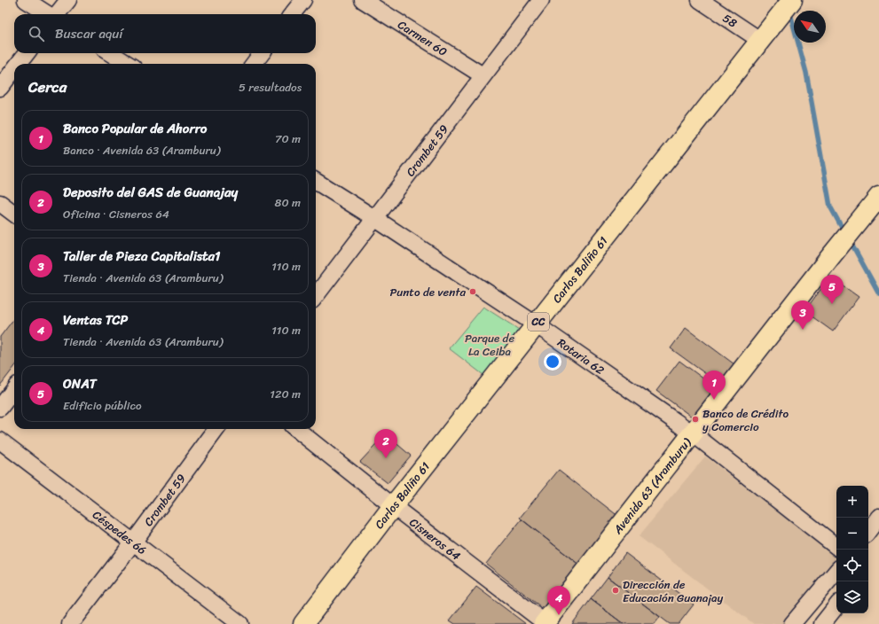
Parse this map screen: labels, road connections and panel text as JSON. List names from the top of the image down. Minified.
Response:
{"streets":{"main road":["Carlos Baliño 61","CC","Avenida 63 (Aramburu)"],"street":["58","Carmen 60","Crombet 59","Rotaria 62","Céspedes 66","Cisneros 64"]},"crossings":[["58","Carlos Baliño 61"],["Carmen 60","Crombet 59"],["Crombet 59","Rotaria 62"],["Crombet 59","Céspedes 66"],["Carlos Baliño 61","Rotaria 62"],["Carlos Baliño 61","Cisneros 64"],["Rotaria 62","Avenida 63 (Aramburu)"],["Avenida 63 (Aramburu)","Cisneros 64"]],"parks":["Parque de La Ceiba"],"places":["Punto de venta","Banco de Crédito y Comercio","Dirección de Educación Guanajay"],"north":"top left","page":{"search":"Buscar aquí","heading":["Cerca","5 resultados"],"list":[{"mark":"1","name":"Banco Popular de Ahorro","note":"Banco · Avenida 63 (Aramburu)","value":"70 m"},{"mark":"2","name":"Deposito del GAS de Guanajay","note":"Oficina · Cisneros 64","value":"80 m"},{"mark":"3","name":"Taller de Pieza Capitalista1","note":"Tienda · Avenida 63 (Aramburu)","value":"110 m"},{"mark":"4","name":"Ventas TCP","note":"Tienda · Avenida 63 (Aramburu)","value":"110 m"},{"mark":"5","name":"ONAT","note":"Edificio público","value":"120 m"}],"pins":["5","3","1","2","4"],"map_buttons":["+","−"]}}
